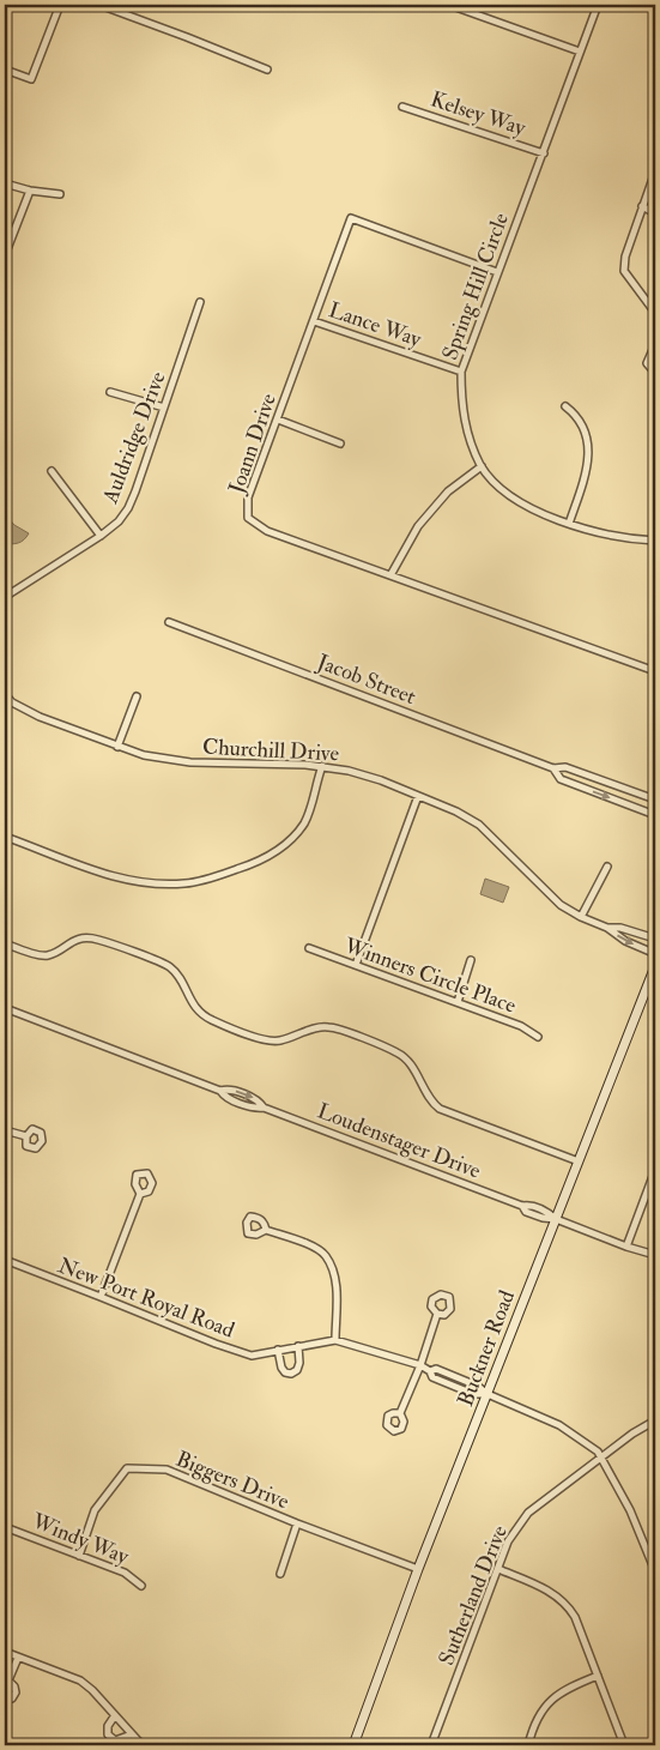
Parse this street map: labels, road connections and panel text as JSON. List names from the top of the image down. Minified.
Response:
{"streets":{"street":["Kelsey Way","Spring Hill Circle","Lance Way","Auldridge Drive","Joann Drive","Jacob Street","Churchill Drive","Winners Circle Place","Loudenstager Drive","New Port Royal Road","Buckner Road","Biggers Drive","Windy Way","Sutherland Drive"]},"crossings":[["Kelsey Way","Spring Hill Circle"],["Spring Hill Circle","Lance Way"],["Spring Hill Circle","Joann Drive"],["Lance Way","Joann Drive"],["Loudenstager Drive","Buckner Road"],["New Port Royal Road","Buckner Road"],["New Port Royal Road","Sutherland Drive"],["Buckner Road","Biggers Drive"],["Biggers Drive","Windy Way"]]}
